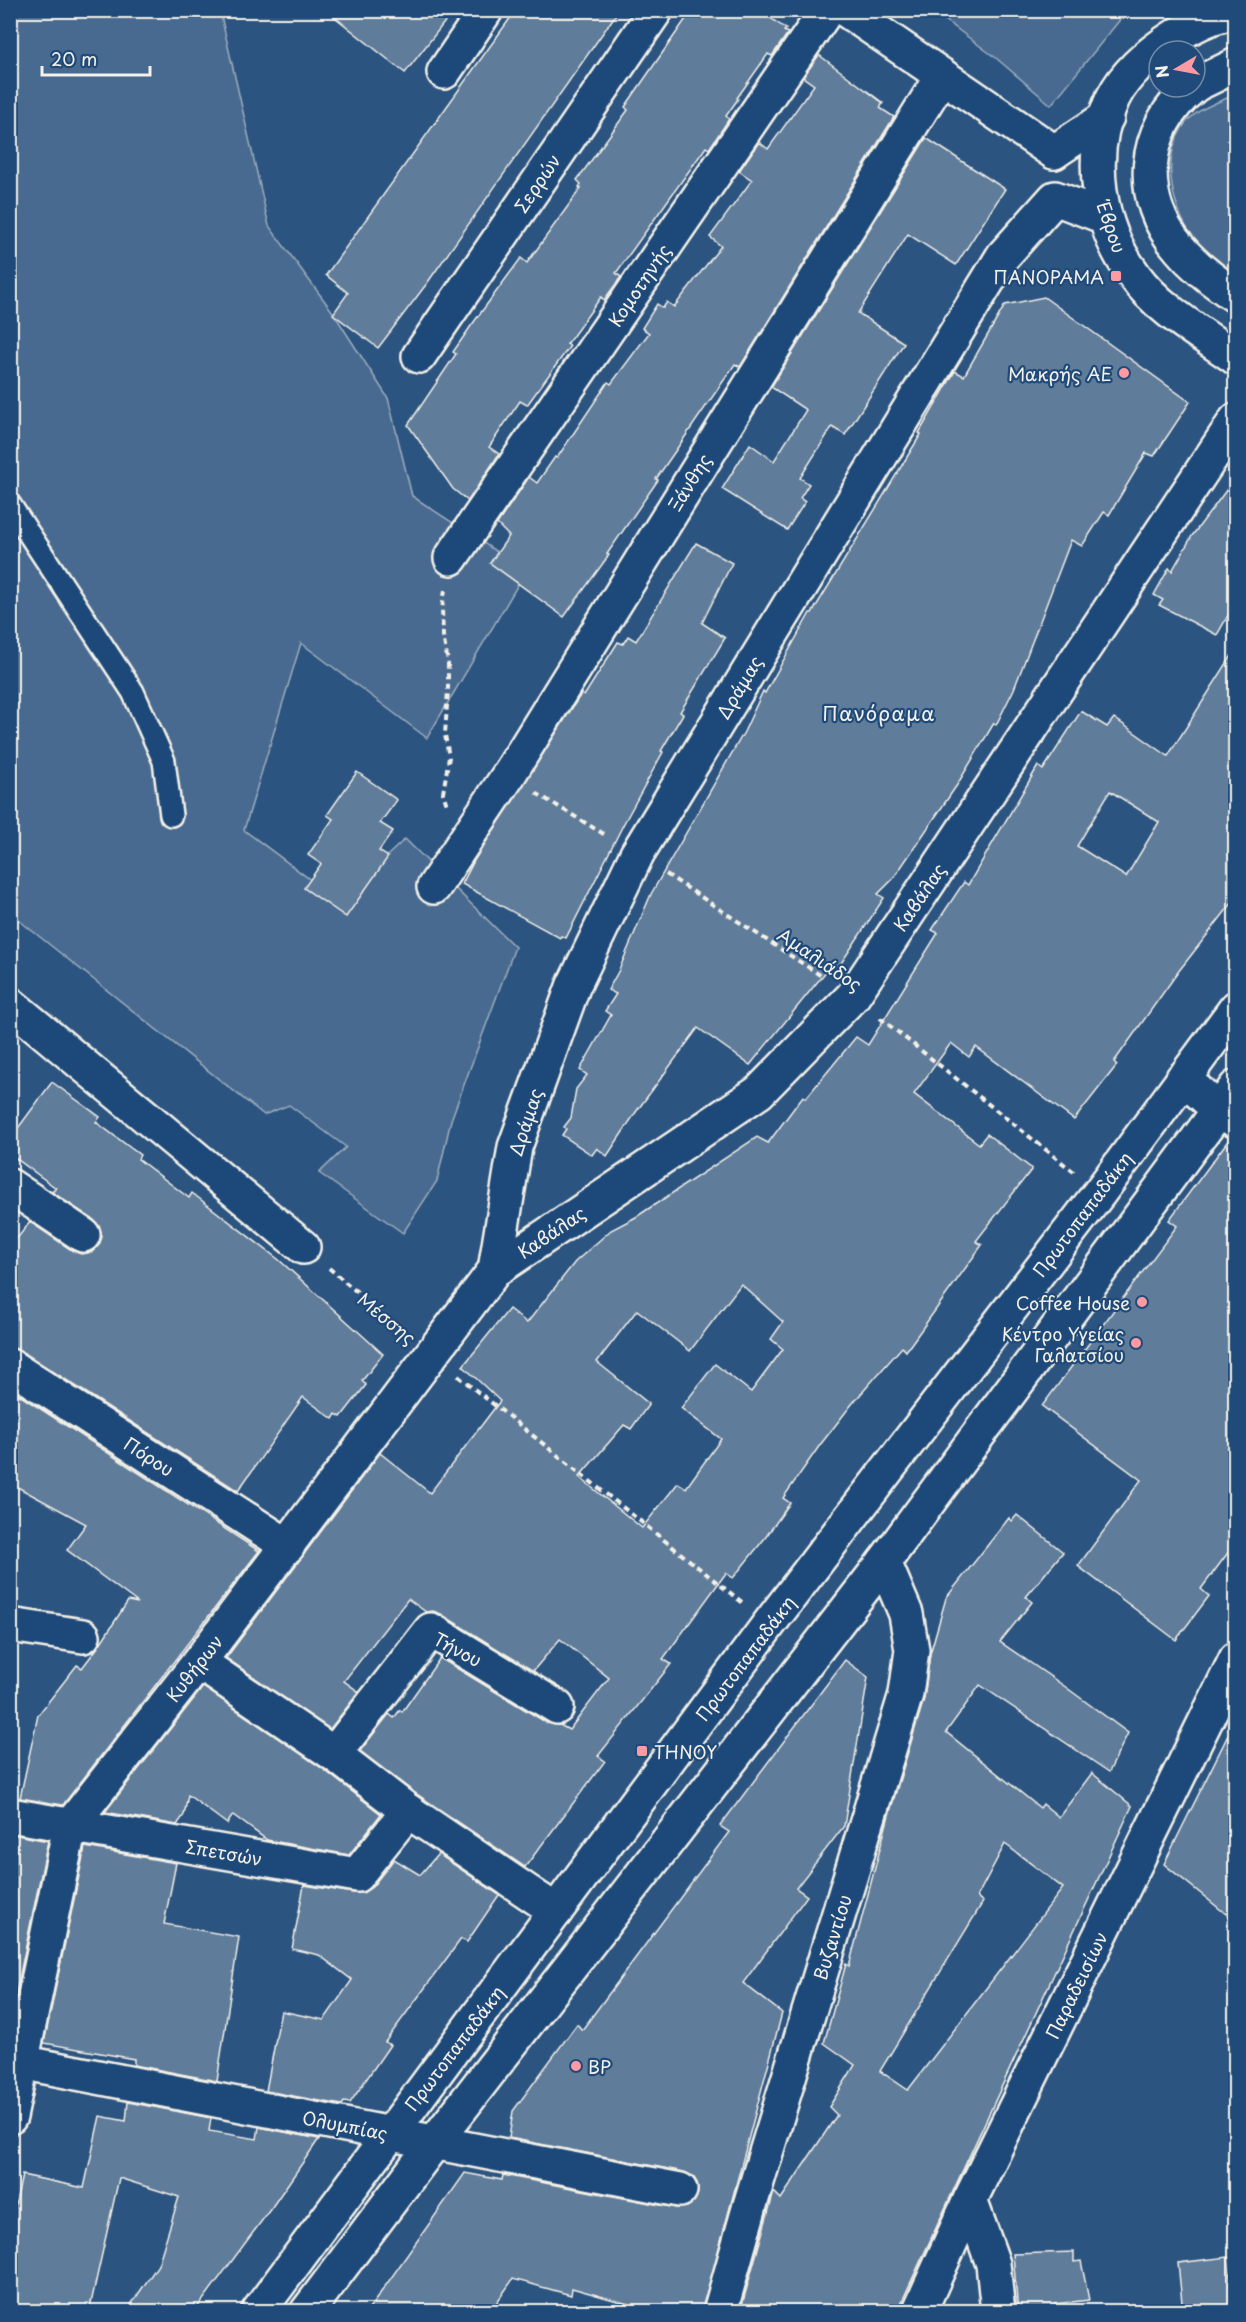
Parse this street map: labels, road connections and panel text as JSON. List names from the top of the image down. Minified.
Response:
{"streets":{"street":["Σερρών","Έβρου","Κομοτηνής","Ξάνθης","Δράμας","Καβάλας","Πρωτοπαπαδάκη","Πόρου","Τήνου","Κυθήρων","Σπετσών","Βυζαντίου","Παραδεισίων","Ολυμπίας"],"path":["Αμαλιάδος","Μέσσης"]},"crossings":[["Ξάνθης","Αμαλιάδος"],["Δράμας","Καβάλας"],["Δράμας","Αμαλιάδος"],["Δράμας","Κυθήρων"],["Καβάλας","Αμαλιάδος"],["Καβάλας","Κυθήρων"],["Αμαλιάδος","Πρωτοπαπαδάκη"],["Πρωτοπαπαδάκη","Μέσσης"],["Πρωτοπαπαδάκη","Ολυμπίας"],["Μέσσης","Κυθήρων"],["Πόρου","Κυθήρων"],["Κυθήρων","Σπετσών"],["Κυθήρων","Ολυμπίας"]],"districts":["Πανόραμα"],"places":{"transit":["ΠΑΝΟΡΑΜΑ","ΤΗΝΟΥ"],"other":["Μακρής ΑΕ","Coffee House","Κέντρο Υγείας Γαλατσίου","BP"]},"scale_bar":"20 m","north":"left"}
